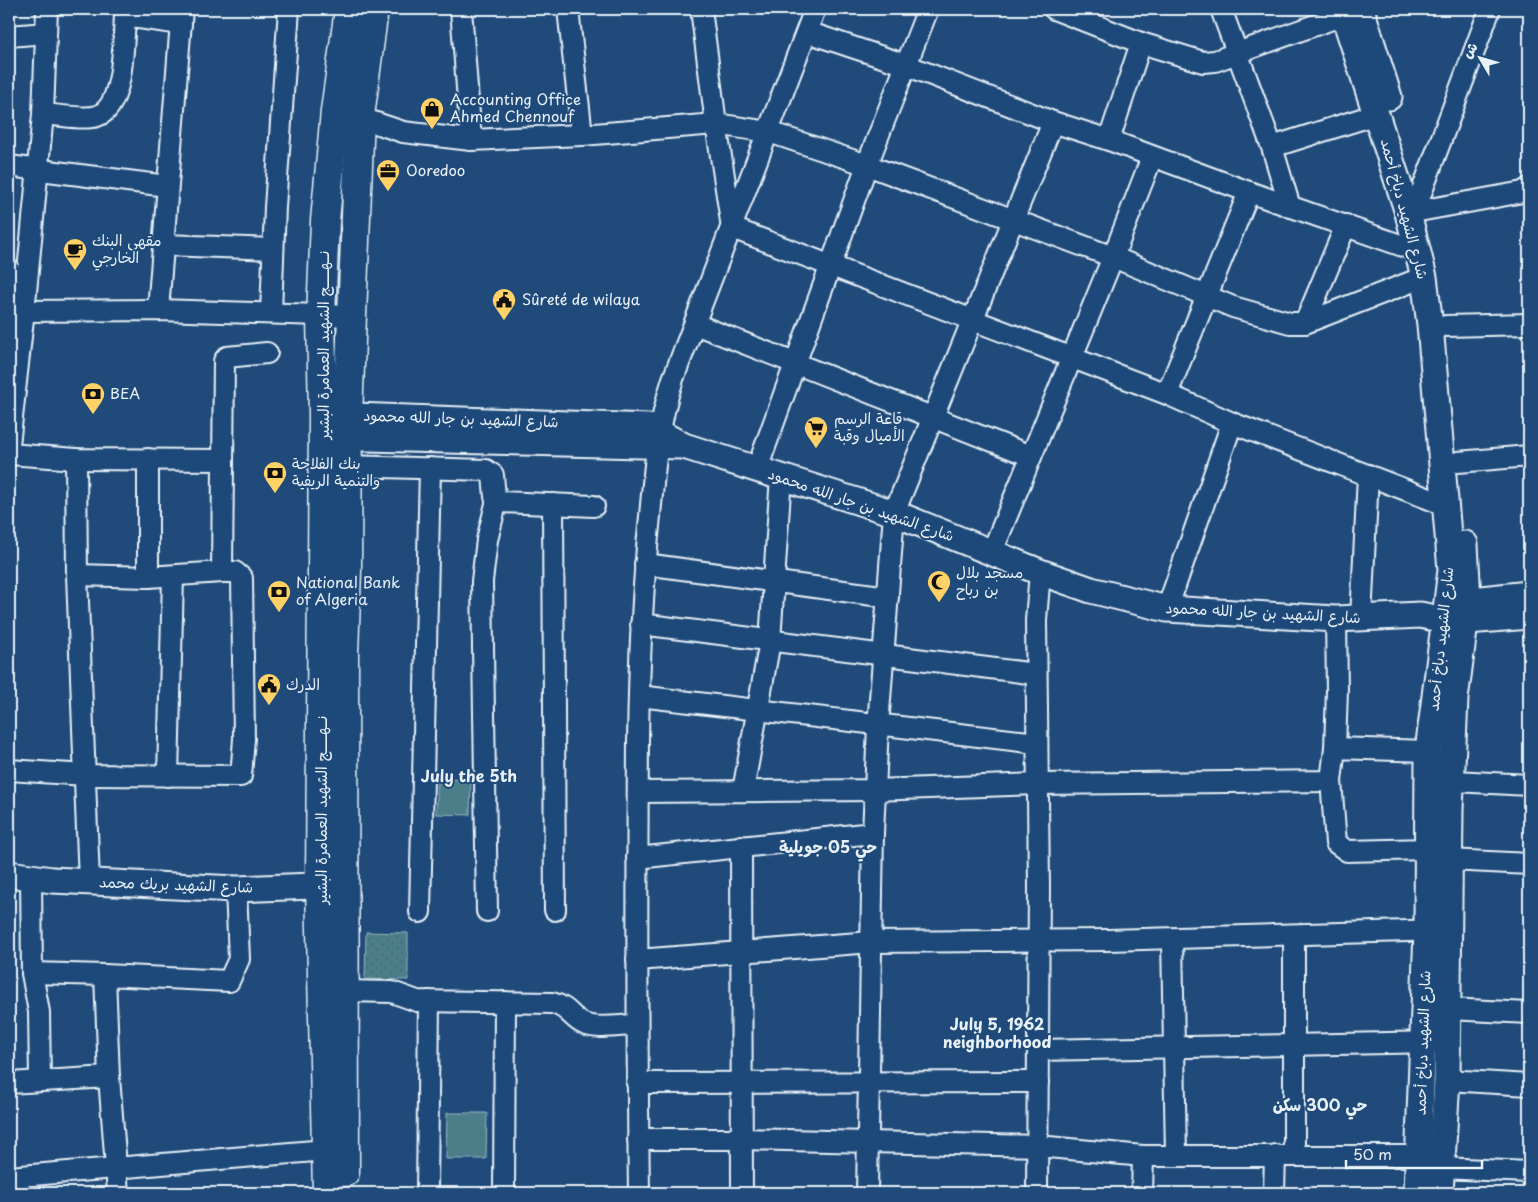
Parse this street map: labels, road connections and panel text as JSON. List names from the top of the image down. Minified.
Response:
{"streets":{"main road":["نــهـــــج الشهيد العمامرة البشير"],"street":["شارع الشهيد دباخ أحمد","شارع الشهيد بن جار الله محمود","شارع الشهيد بريك محمد"]},"crossings":[["شارع الشهيد دباخ أحمد","شارع الشهيد بن جار الله محمود"],["نــهـــــج الشهيد العمامرة البشير","شارع الشهيد بن جار الله محمود"],["نــهـــــج الشهيد العمامرة البشير","شارع الشهيد بريك محمد"]],"districts":["July the 5th","حي 05 جويلية","July 5, 1962 neighborhood","حي 300 سكن"],"places":{"shop":["Accounting Office Ahmed Chennouf"],"office":["Ooredoo"],"cafe":["مقهى البنك الخارجي"],"public building":["Sûreté de wilaya","الدرك"],"bank":["BEA","بنك الفلاحة والتنمية الريفية","National Bank of Algeria"],"supermarket":["قاعة الرسم الأميال وقبة"],"mosque":["مسجد بلال بن رباح"]},"scale_bar":"50 m","north":"top left"}
